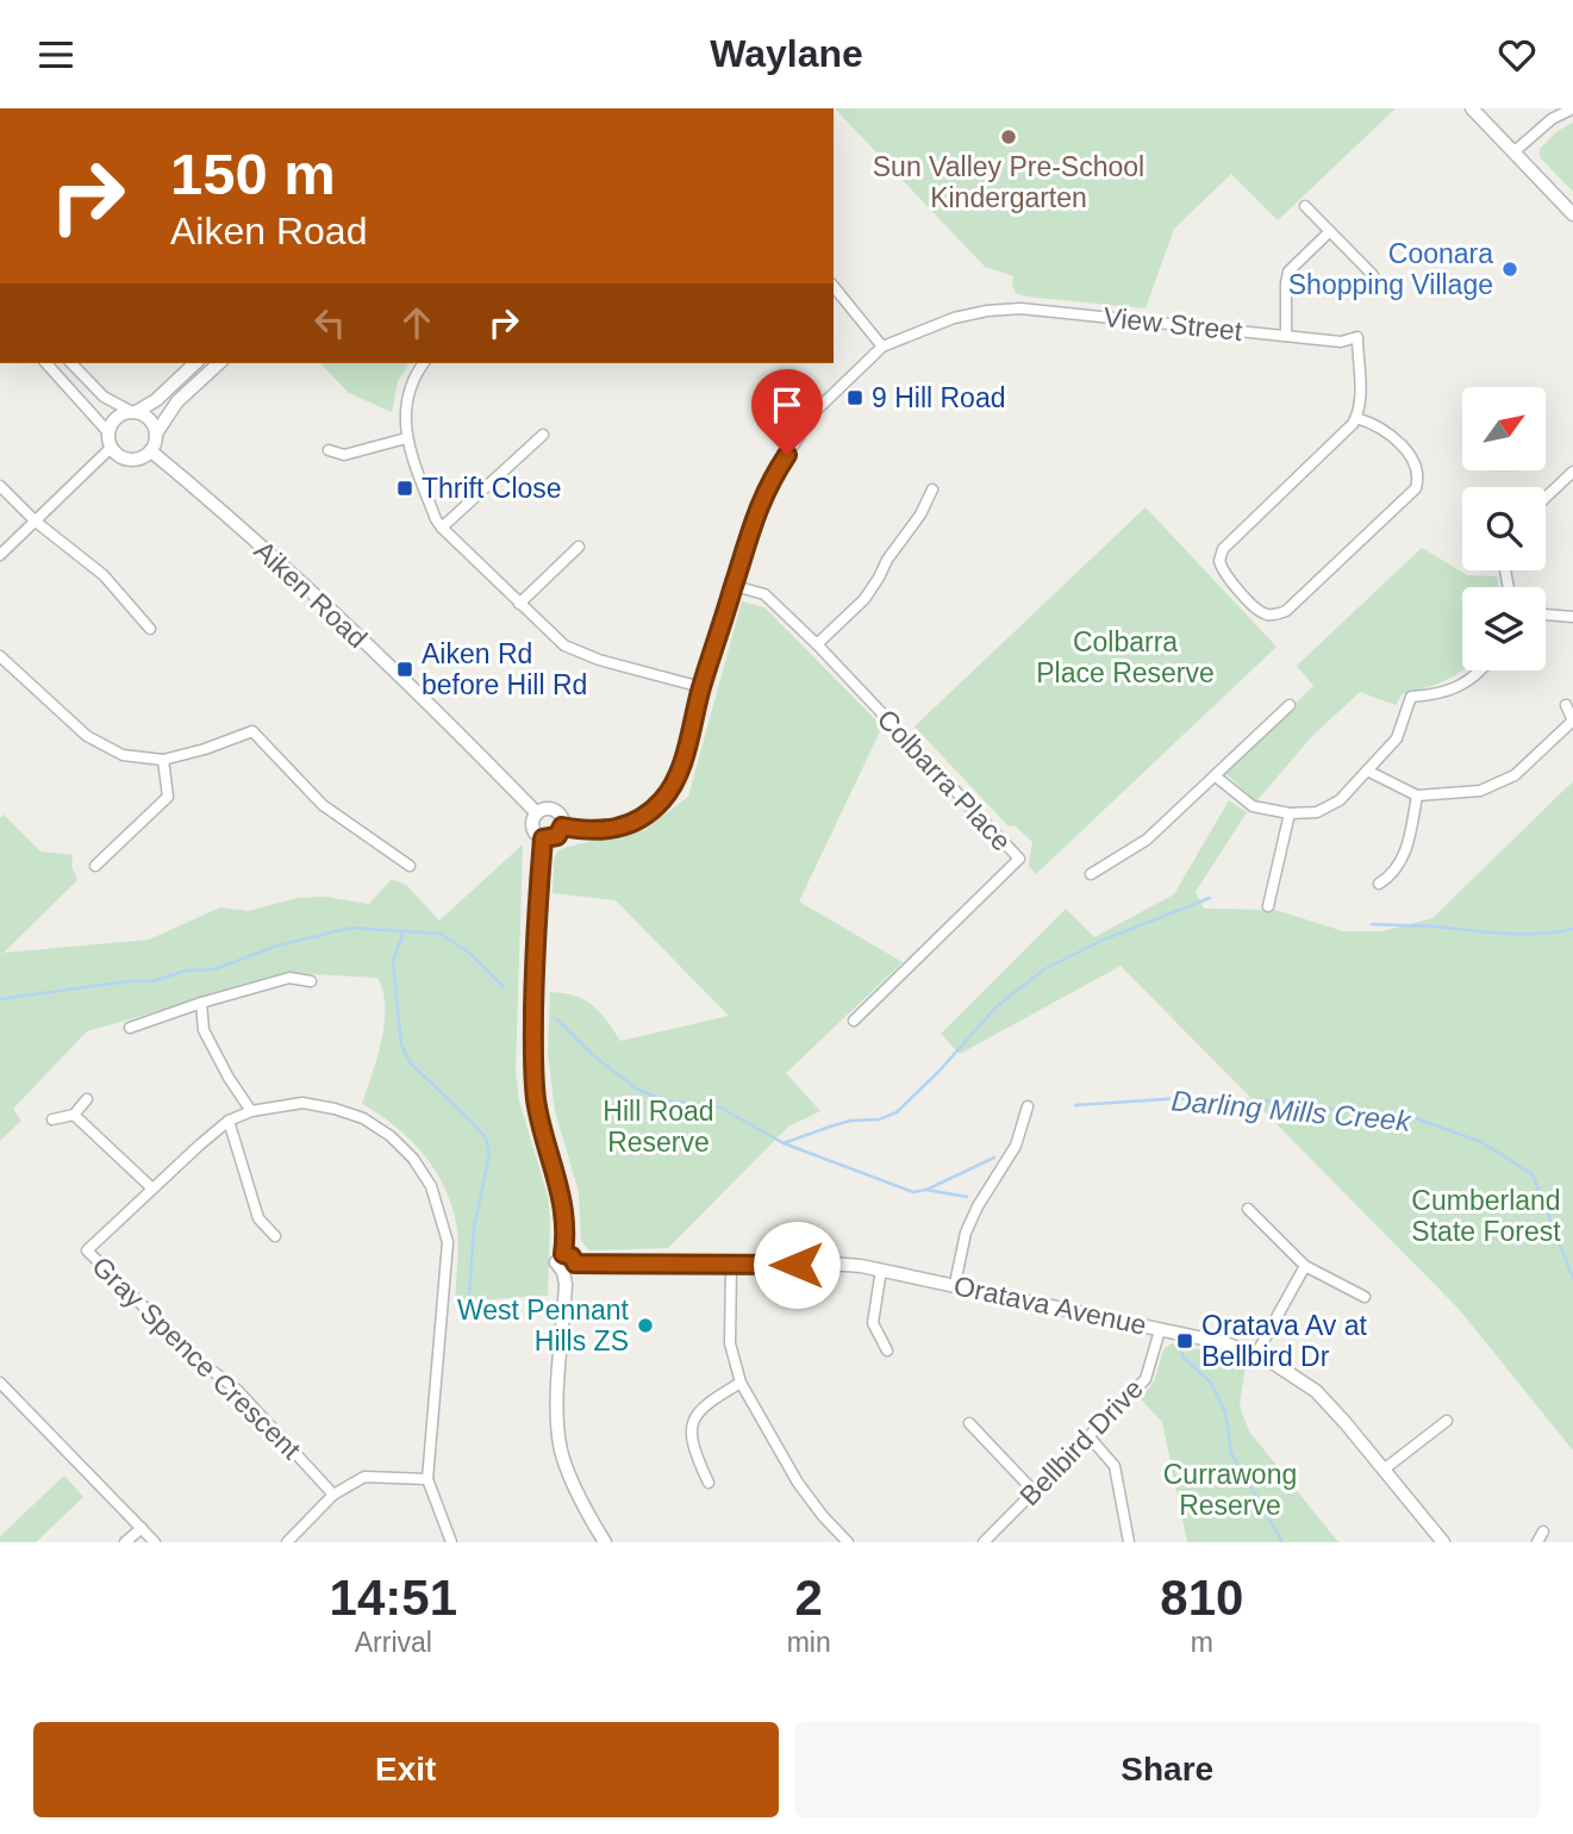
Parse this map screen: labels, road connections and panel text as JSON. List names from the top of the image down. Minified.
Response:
{"streets":{"street":["View Street","Aiken Road","Colbarra Place","Oratava Avenue","Gray Spence Crescent","Bellbird Drive"]},"crossings":[["Oratava Avenue","Bellbird Drive"]],"water":["Darling Mills Creek"],"parks":["Colbarra Place Reserve","Hill Road Reserve","Cumberland State Forest","Currawong Reserve"],"places":{"other":["Sun Valley Pre-School Kindergarten","Coonara Shopping Village","West Pennant Hills ZS"],"transit":["9 Hill Road","Thrift Close","Aiken Rd before Hill Rd","Oratava Av at Bellbird Dr"]},"north":"top right","page":{"header":"Waylane","turn":["150 m","Aiken Road"],"eta":["14:51","Arrival","2","min","810","m"],"buttons":["Exit","Share"]}}
